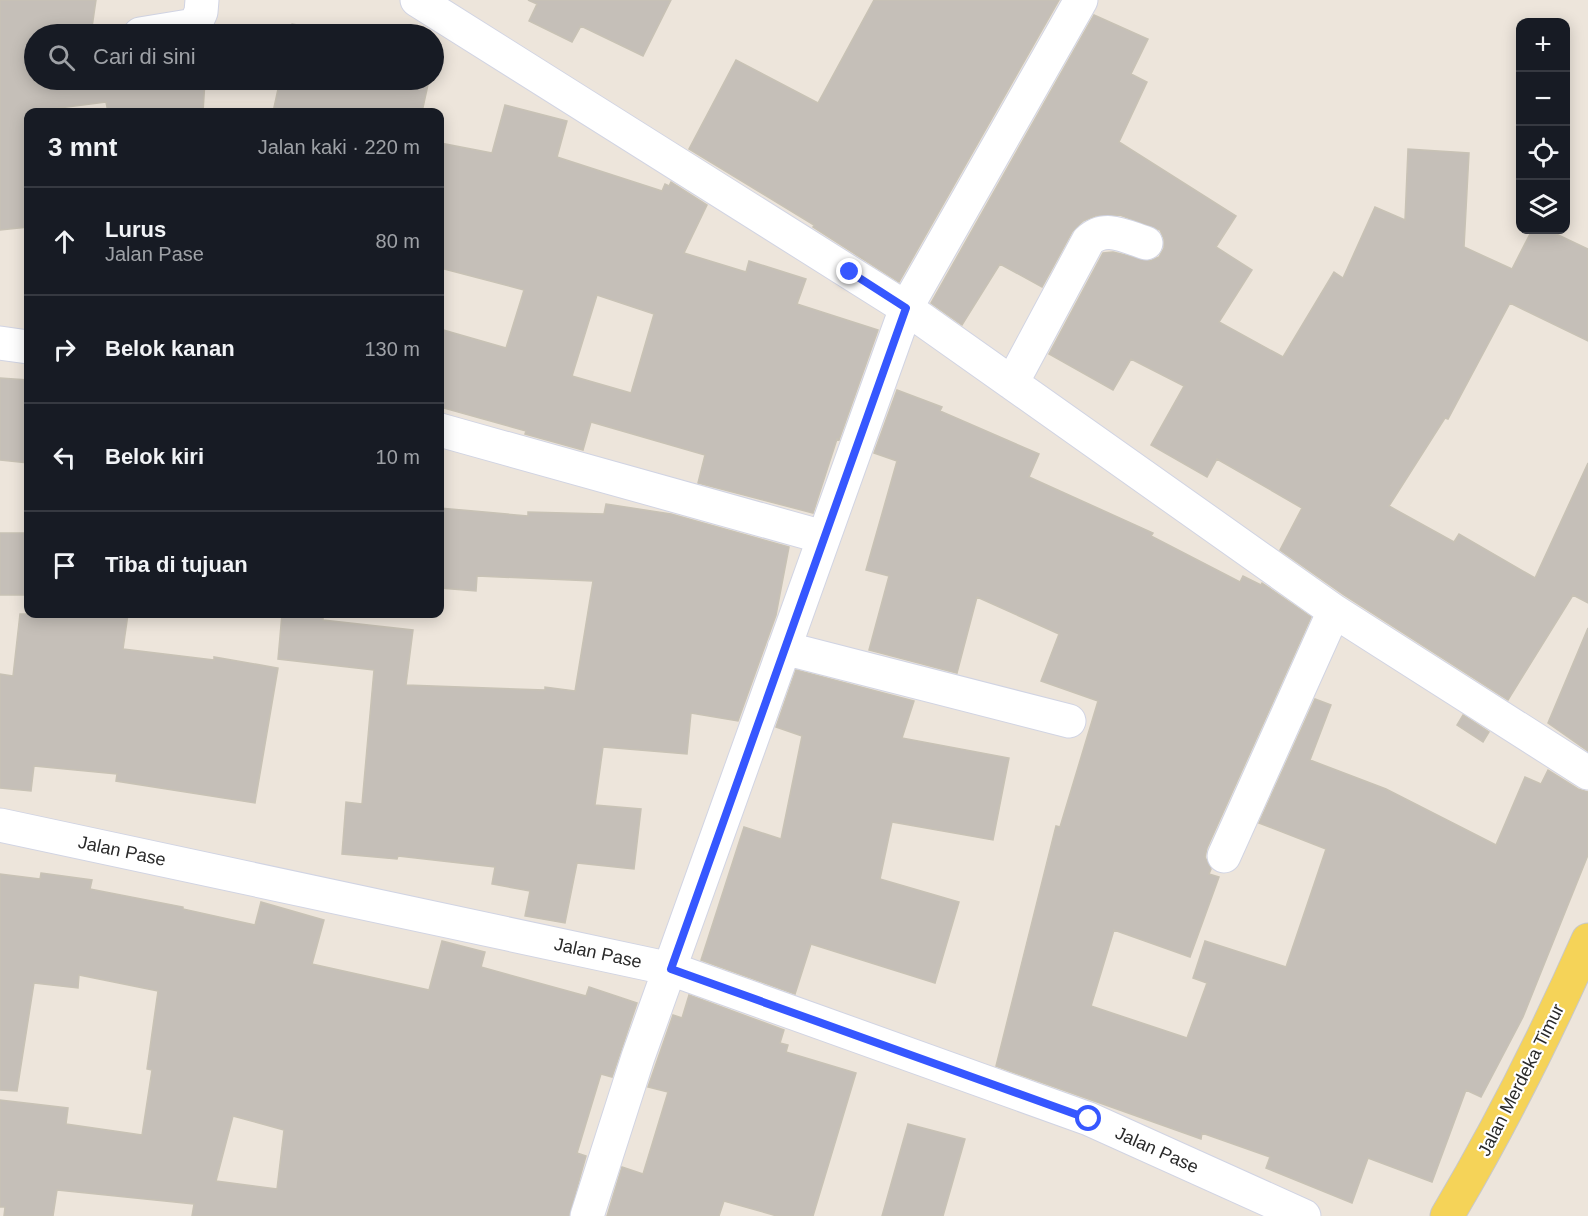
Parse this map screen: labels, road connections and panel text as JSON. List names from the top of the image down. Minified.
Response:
{"streets":{"main road":["Jalan Merdeka Timur"],"street":["Jalan Pase"]},"page":{"map_buttons":["+","−"],"search":"Cari di sini","heading":["3 mnt","Jalan kaki · 220 m"],"list":[["Lurus","Jalan Pase","80 m"],["Belok kanan","130 m"],["Belok kiri","10 m"],"Tiba di tujuan"]}}
